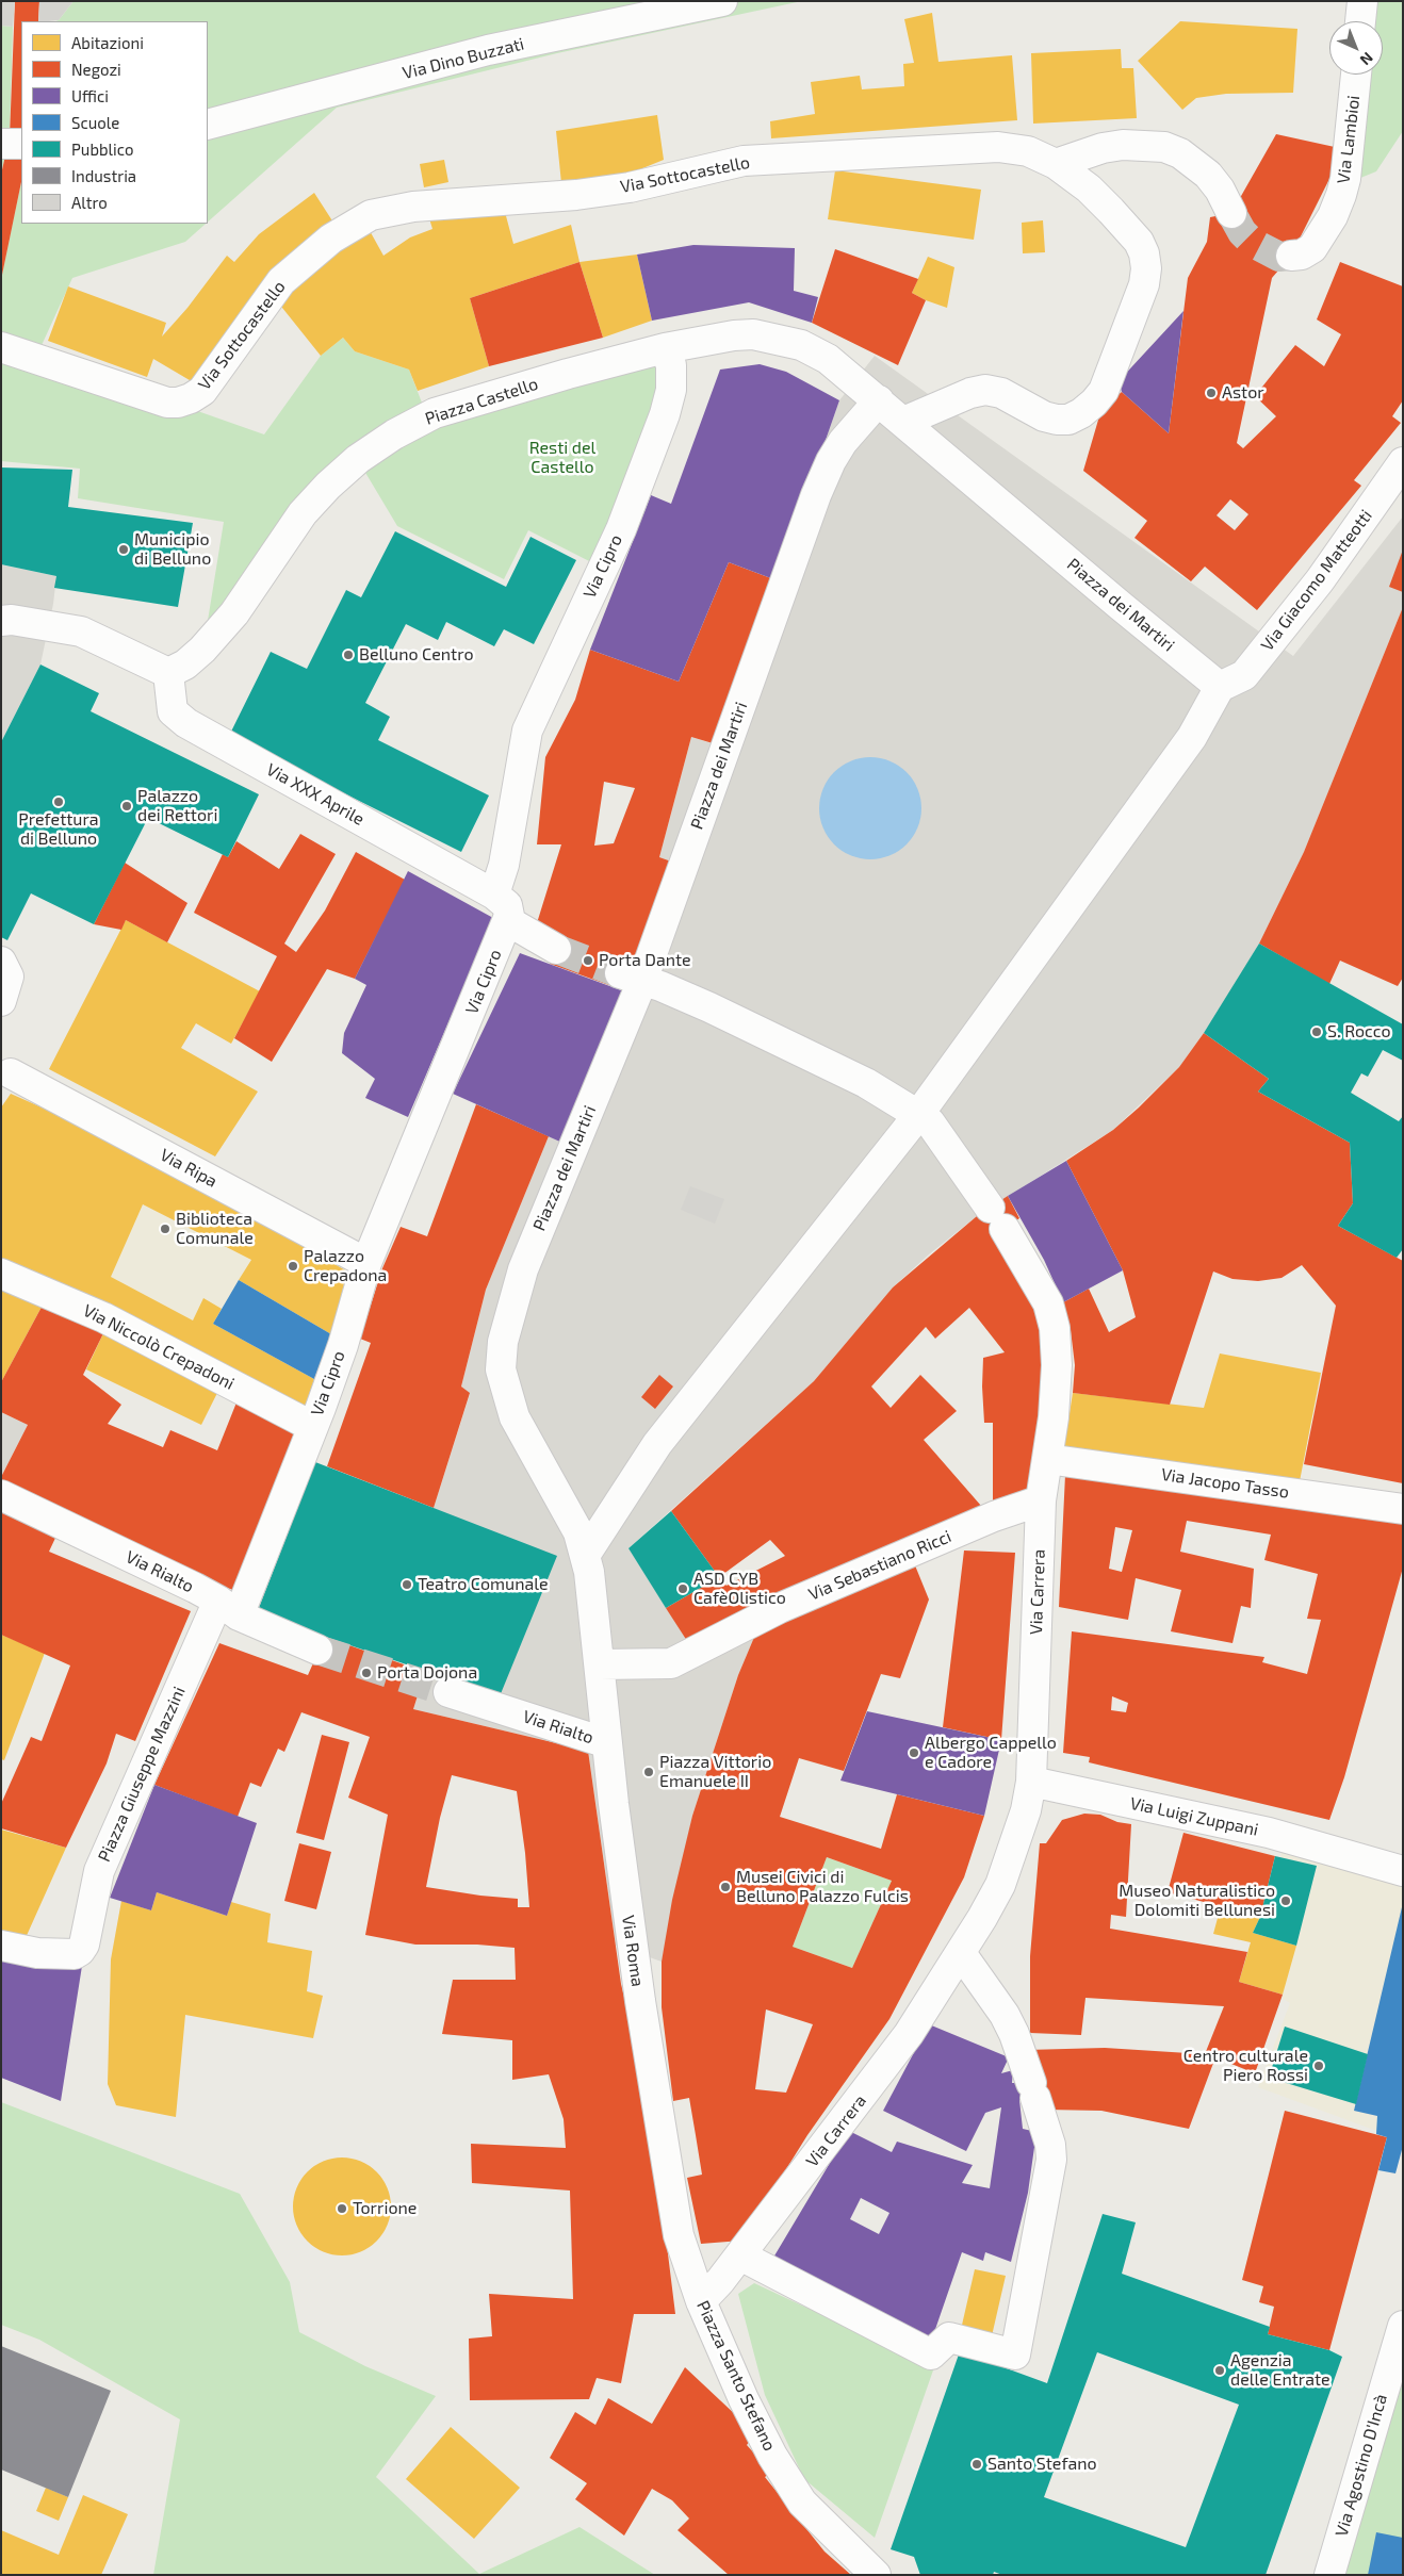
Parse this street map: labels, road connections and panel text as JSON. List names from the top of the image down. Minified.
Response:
{"streets":{"street":["Via Dino Buzzati","Via Lambioi","Via Sottocastello","Piazza Castello","Via Cipro","Via Giacomo Matteotti","Piazza dei Martiri","Via XXX Aprile","Via Ripa","Via Niccolò Crepadoni","Via Jacopo Tasso","Via Sebastiano Ricci","Via Rialto","Via Carrera","Piazza Giuseppe Mazzini","Via Luigi Zuppani","Via Roma","Piazza Santo Stefano","Via Agostino D'Incà"]},"crossings":[["Via Sottocastello","Piazza dei Martiri"],["Piazza Castello","Via Cipro"],["Piazza Castello","Piazza dei Martiri"],["Piazza Castello","Via XXX Aprile"],["Via Cipro","Via XXX Aprile"],["Via Cipro","Via Ripa"],["Via Cipro","Via Niccolò Crepadoni"],["Via Cipro","Via Rialto"],["Via Cipro","Piazza Giuseppe Mazzini"],["Via Giacomo Matteotti","Piazza dei Martiri"],["Piazza dei Martiri","Via Carrera"],["Via Jacopo Tasso","Via Carrera"],["Via Sebastiano Ricci","Via Carrera"],["Via Sebastiano Ricci","Via Roma"],["Via Rialto","Piazza Giuseppe Mazzini"],["Via Rialto","Via Roma"],["Via Carrera","Via Luigi Zuppani"],["Via Carrera","Piazza Santo Stefano"],["Via Roma","Piazza Santo Stefano"]],"parks":["Resti del Castello"],"places":["Astor","Municipio di Belluno","Belluno Centro","Prefettura di Belluno","Palazzo dei Rettori","Porta Dante","S. Rocco","Biblioteca Comunale","Palazzo Crepadona","Teatro Comunale","ASD CYB CafèOlistico","Porta Dojona","Albergo Cappello e Cadore","Piazza Vittorio Emanuele II","Musei Civici di Belluno Palazzo Fulcis","Museo Naturalistico Dolomiti Bellunesi","Centro culturale Piero Rossi","Torrione","Agenzia delle Entrate","Santo Stefano"],"legend":["Abitazioni","Negozi","Uffici","Scuole","Pubblico","Industria","Altro"],"north":"bottom right"}
